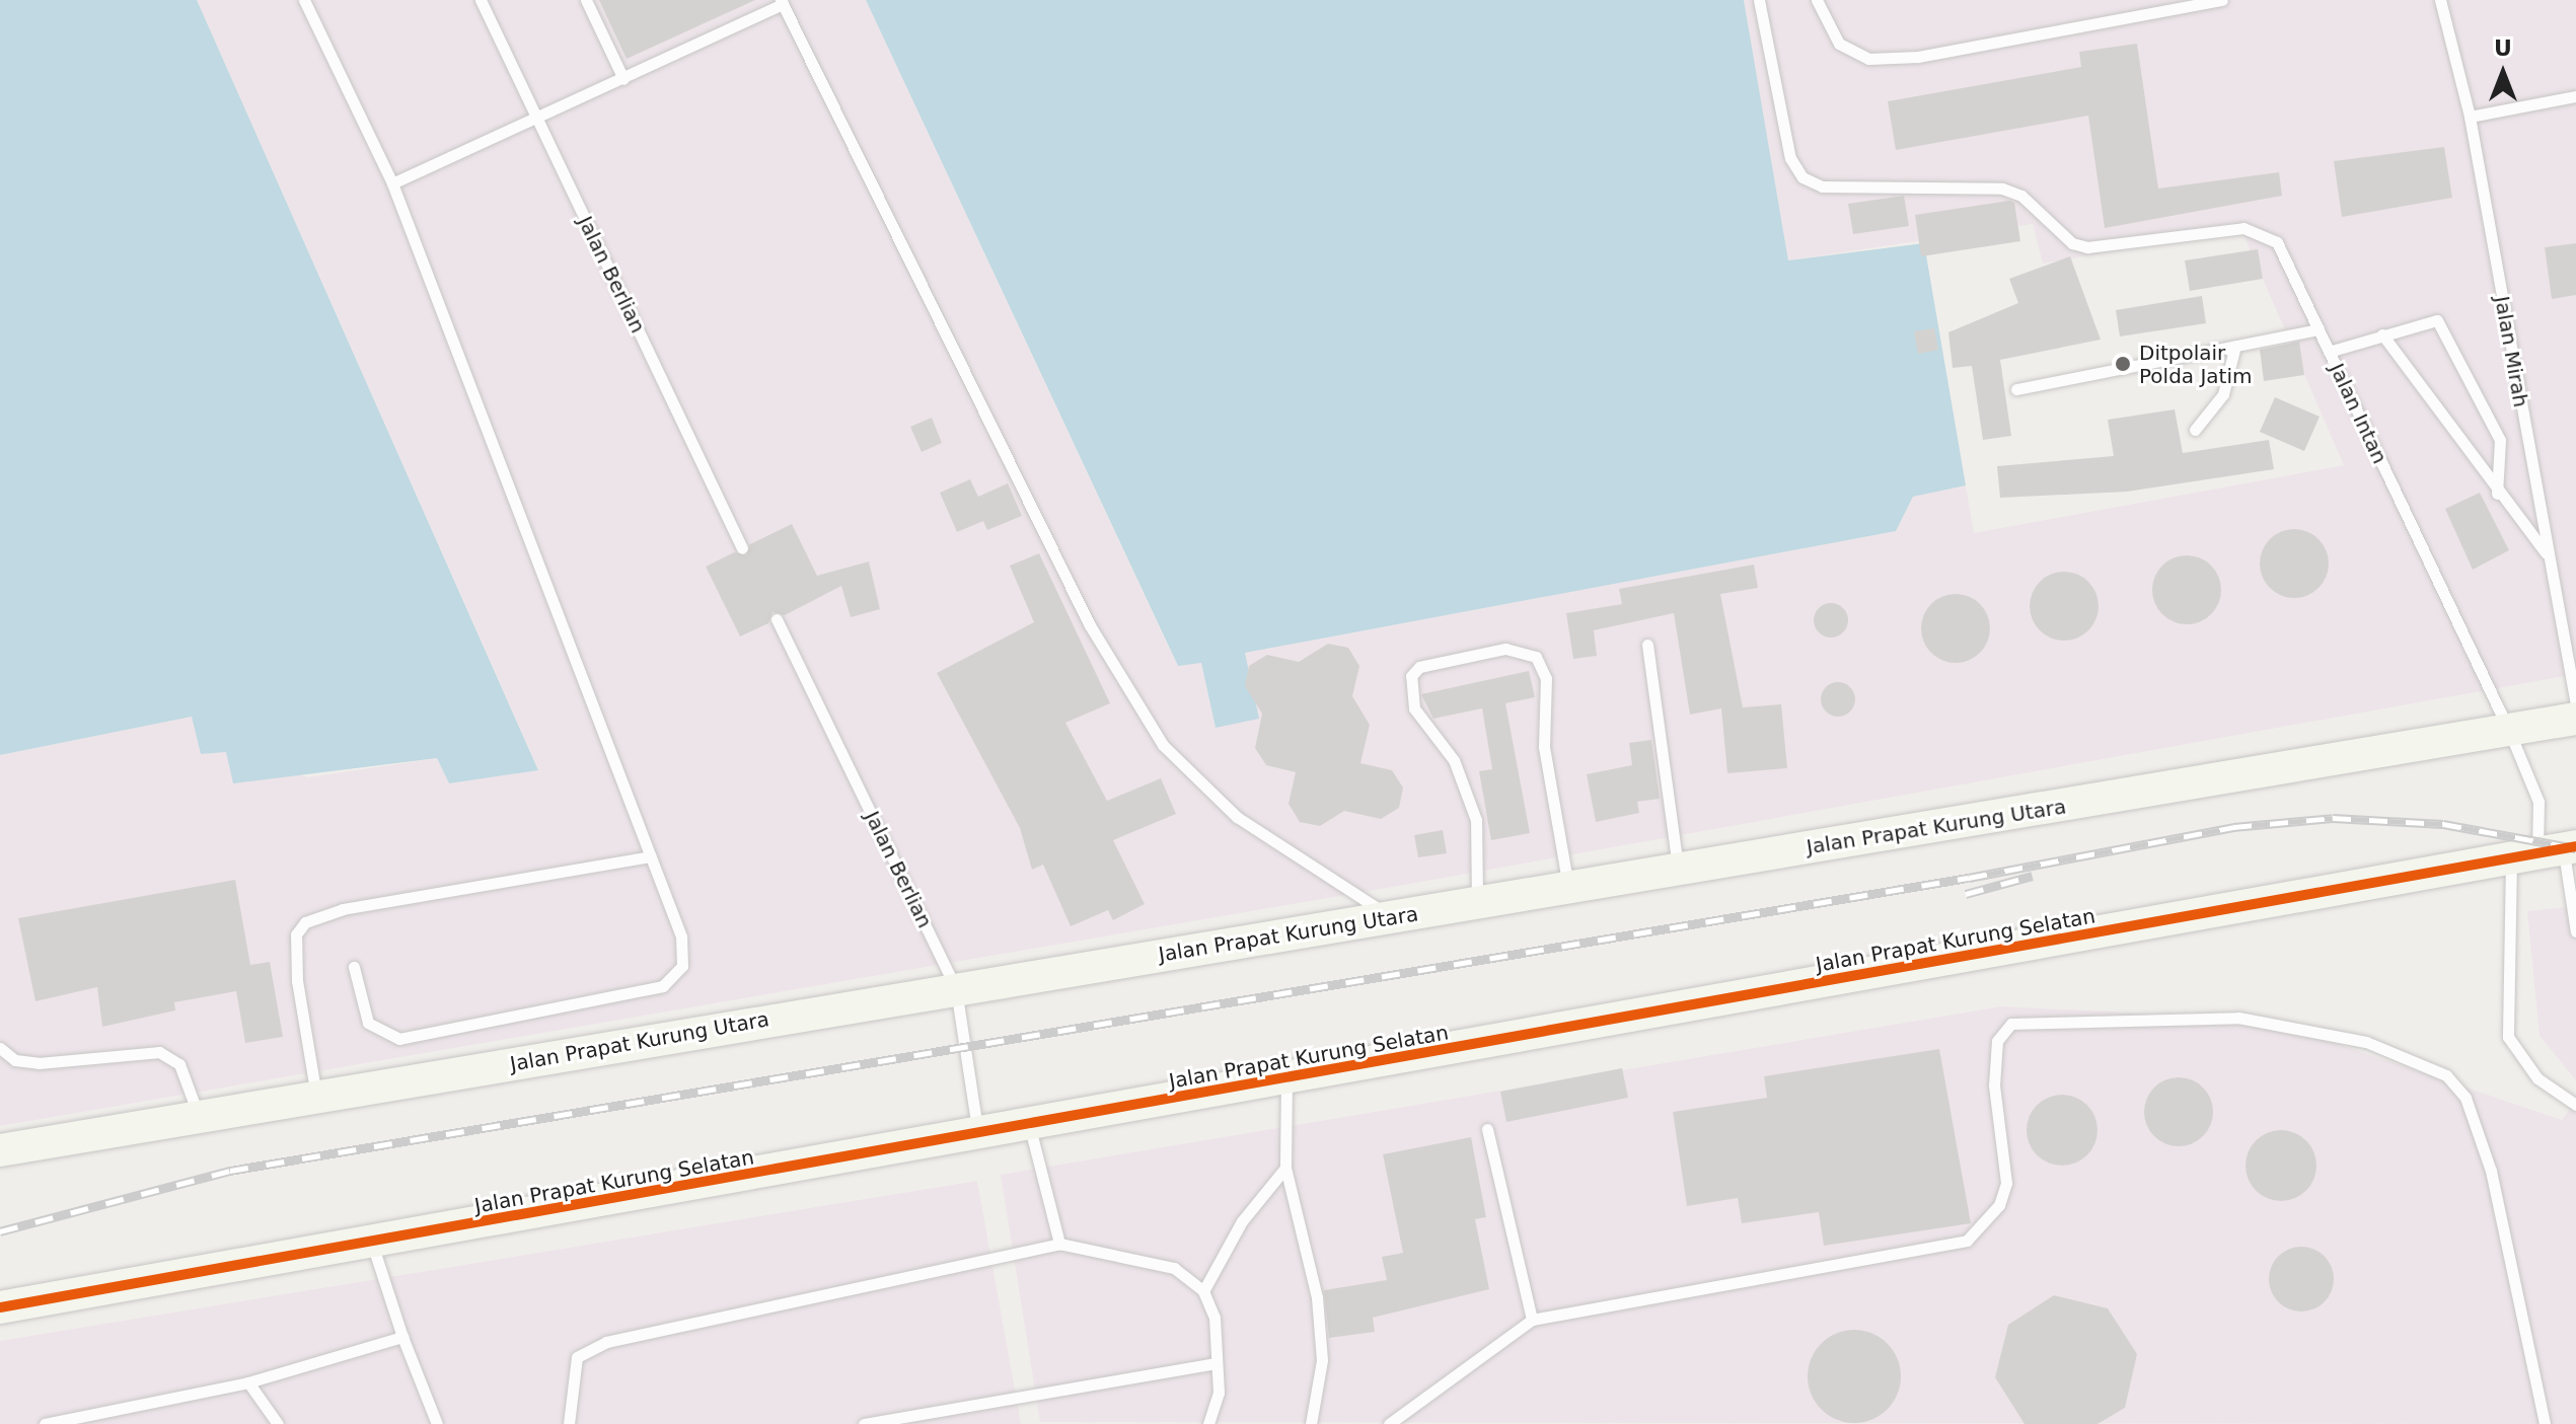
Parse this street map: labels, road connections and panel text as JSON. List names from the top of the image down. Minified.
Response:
{"streets":{"street":["Jalan Prapat Kurung Utara","Jalan Prapat Kurung Selatan"],"lane":["Jalan Berlian","Jalan Mirah","Jalan Intan"]},"crossings":[["Jalan Berlian","Jalan Prapat Kurung Utara"],["Jalan Berlian","Jalan Prapat Kurung Selatan"],["Jalan Intan","Jalan Prapat Kurung Utara"],["Jalan Intan","Jalan Prapat Kurung Selatan"]],"places":["Ditpolair Polda Jatim"],"north":"top"}
